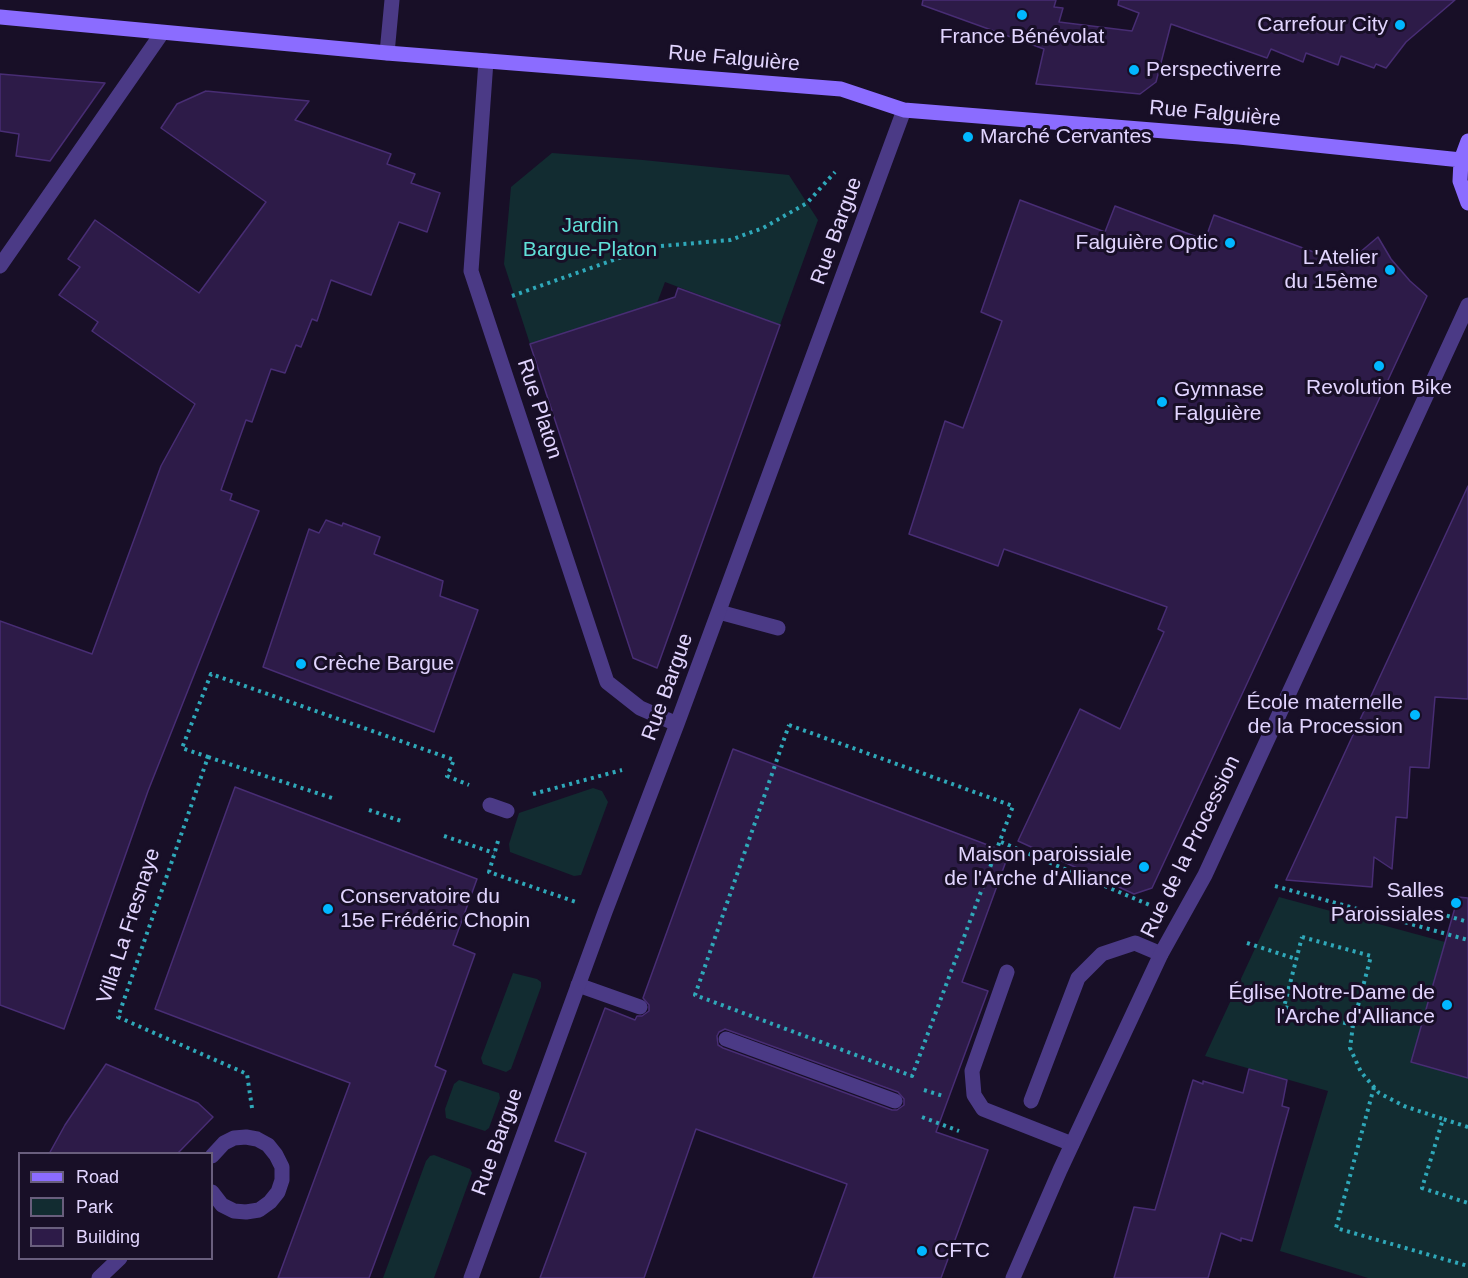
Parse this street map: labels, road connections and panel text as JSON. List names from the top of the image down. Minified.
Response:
{"streets":{"street":["Rue Falguière","Rue Bargue","Rue Platon","Rue de la Procession"],"path":["Villa La Fresnaye"]},"crossings":[["Rue Falguière","Rue Bargue"],["Rue Falguière","Rue Platon"],["Rue Bargue","Rue Platon"]],"parks":["Jardin Bargue-Platon"],"places":["France Bénévolat","Carrefour City","Perspectiverre","Marché Cervantes","Falguière Optic","L'Atelier du 15ème","Revolution Bike","Gymnase Falguière","Crèche Bargue","École maternelle de la Procession","Maison paroissiale de l'Arche d'Alliance","Salles Paroissiales","Conservatoire du 15e Frédéric Chopin","Église Notre-Dame de l'Arche d'Alliance","CFTC"],"legend":["Road","Park","Building"]}
